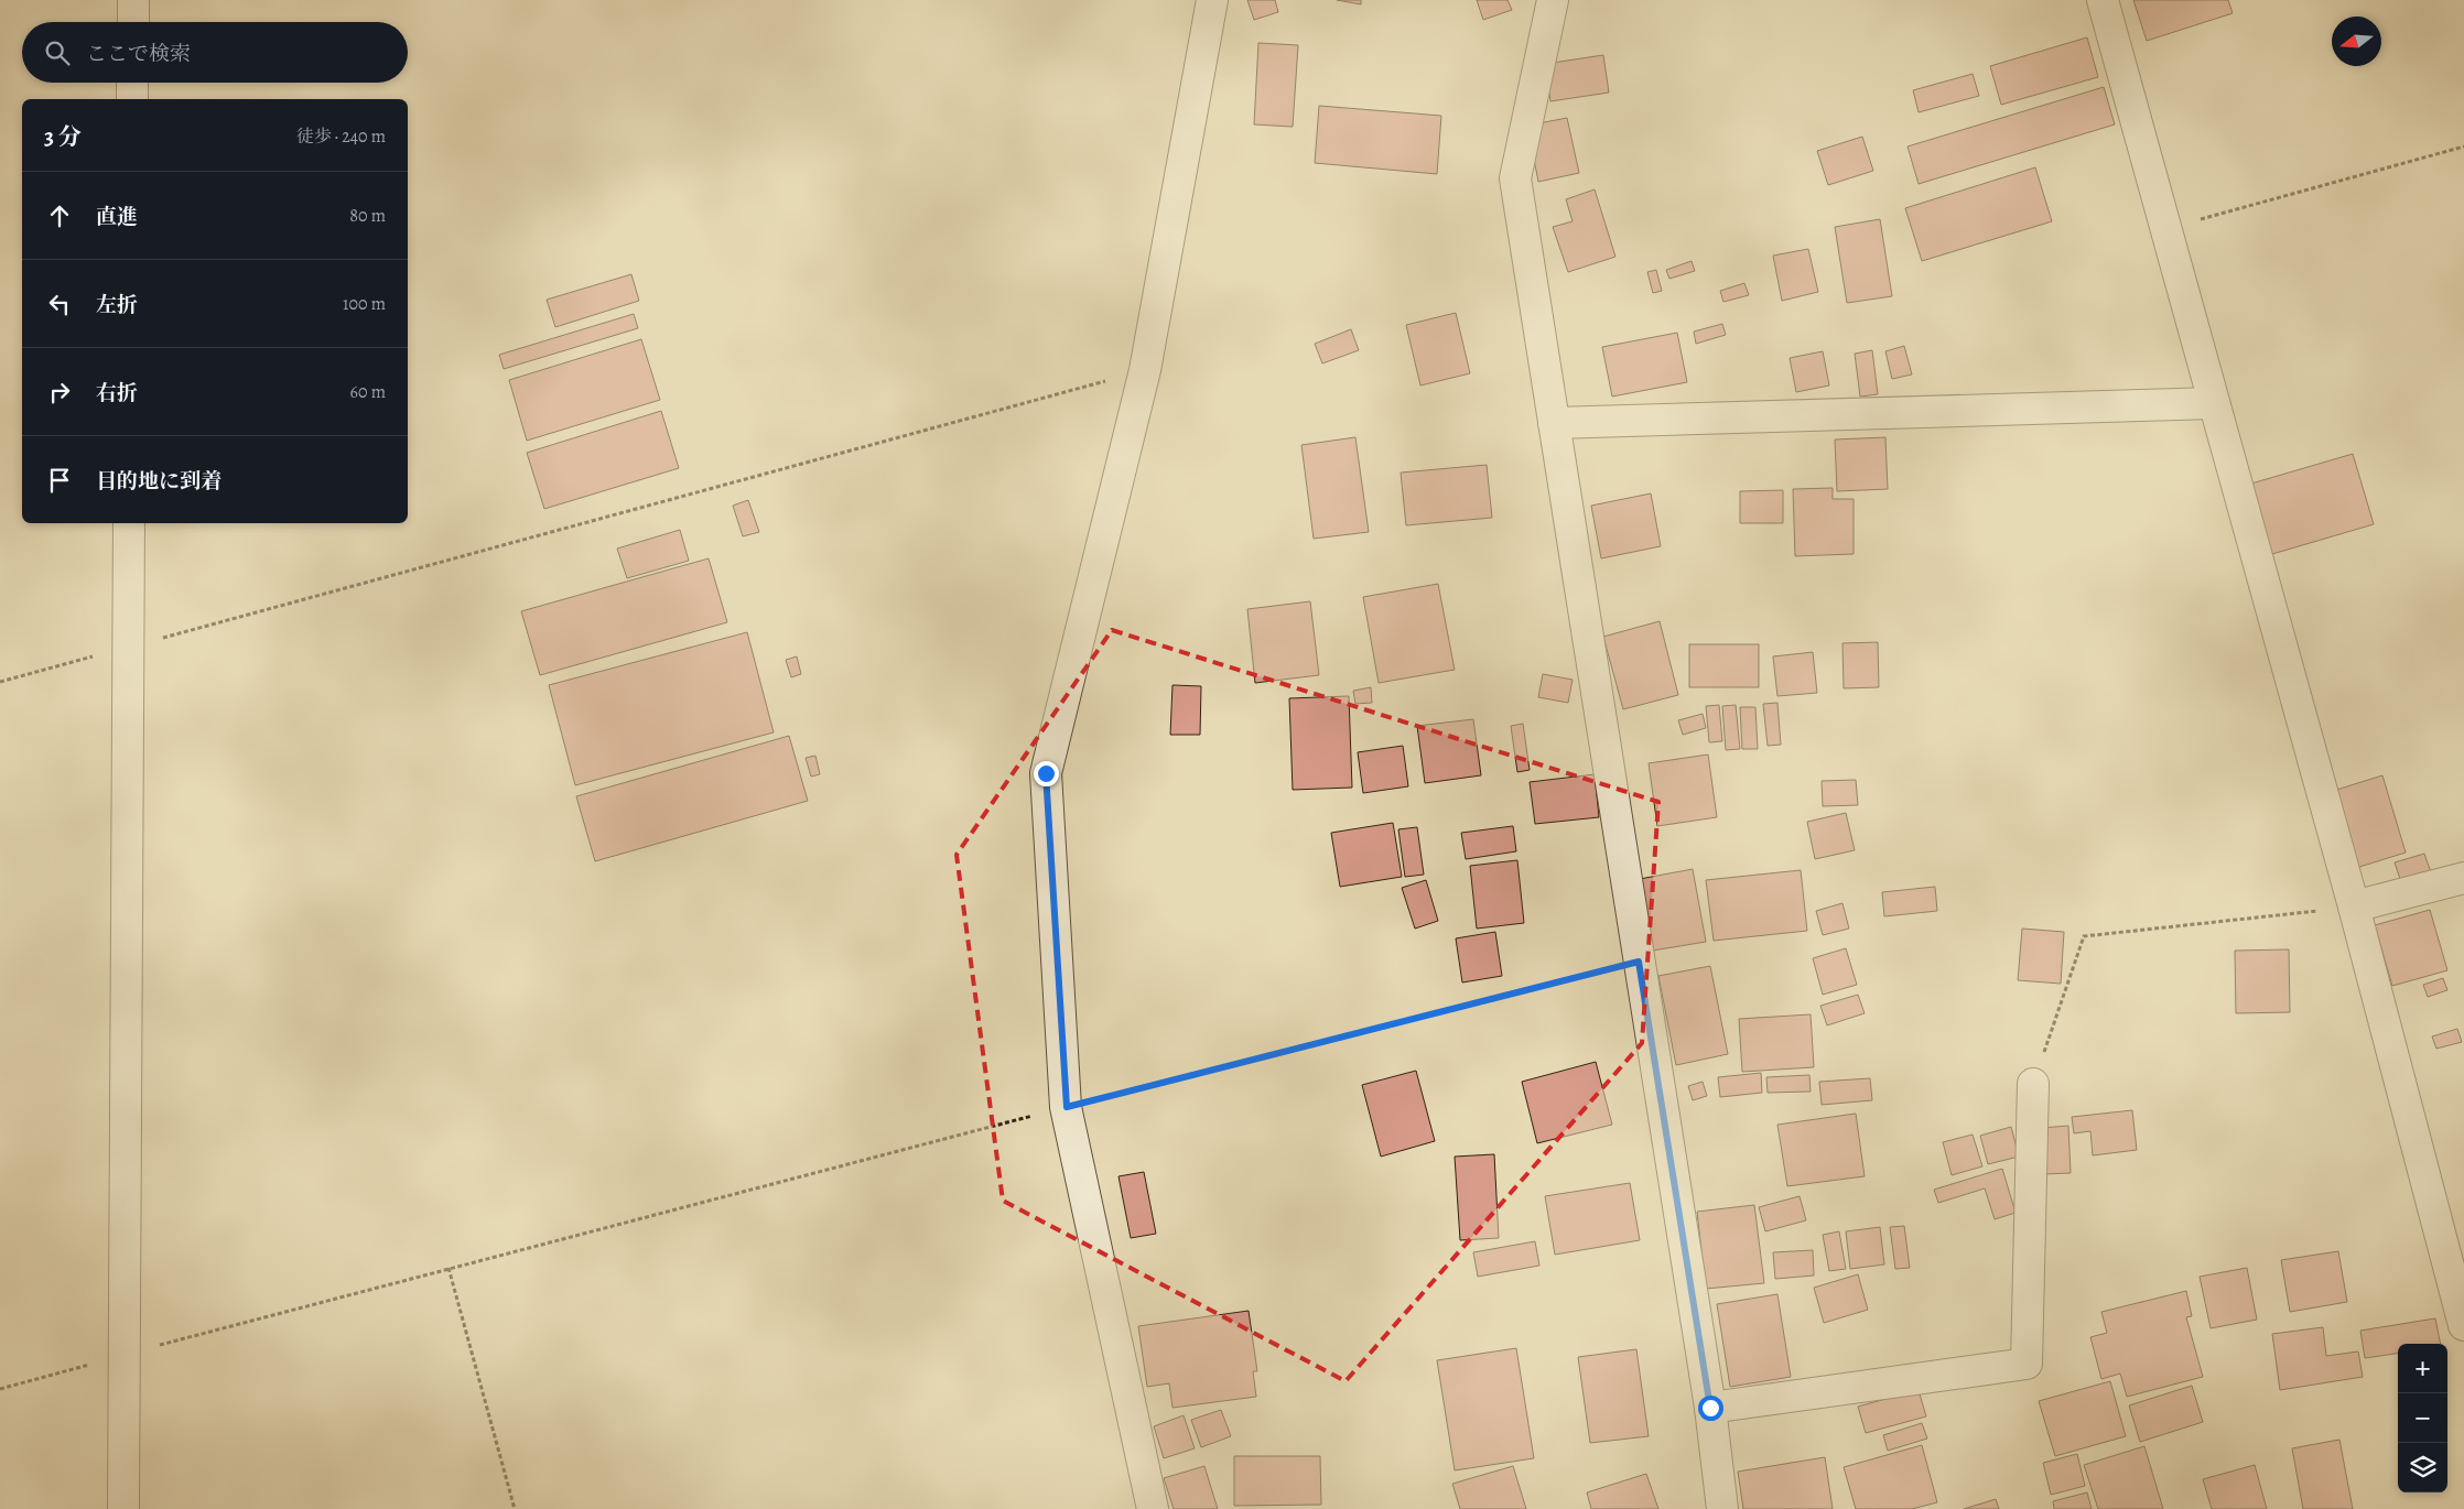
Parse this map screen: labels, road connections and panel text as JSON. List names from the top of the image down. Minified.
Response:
{"north":"left","page":{"search":"ここで検索","heading":["3 分","徒歩 · 240 m"],"list":[["直進","80 m"],["左折","100 m"],["右折","60 m"],"目的地に到着"],"map_buttons":["+","−"]}}
